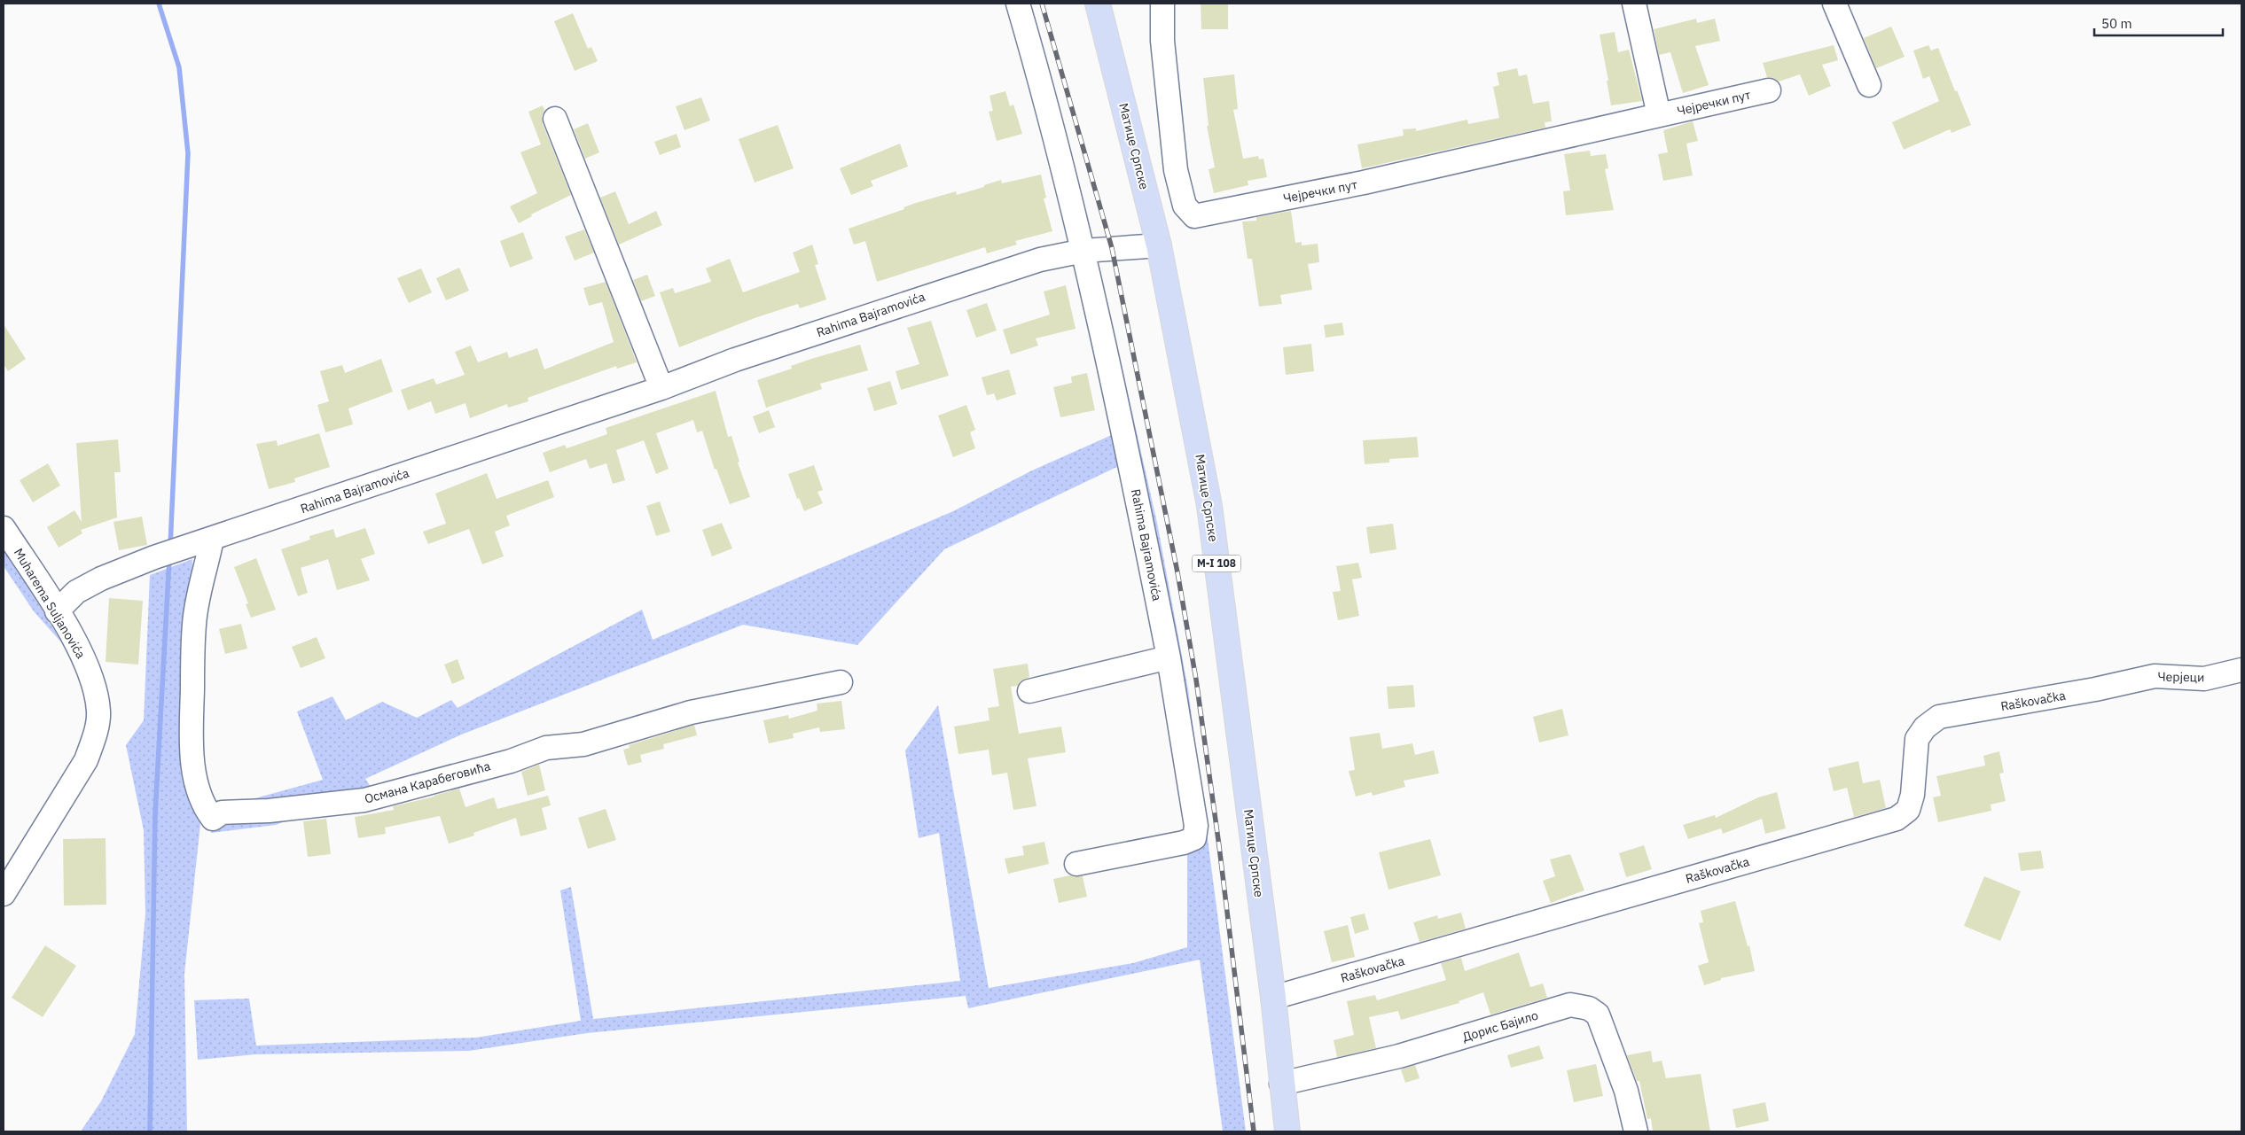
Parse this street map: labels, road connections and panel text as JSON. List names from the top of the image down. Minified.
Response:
{"streets":{"main road":["Матице Српске","M-I 108"],"street":["Чејречки пут","Rahima Bajramovića","Muharema Suljanovića","Черјеци","Raškovačka","Османа Карабеговића","Дорис Бајило"]},"crossings":[["Матице Српске","Rahima Bajramovića"],["Матице Српске","Raškovačka"],["Матице Српске","Дорис Бајило"],["Rahima Bajramovića","Muharema Suljanovića"],["Rahima Bajramovića","Османа Карабеговића"],["Черјеци","Raškovačka"]],"scale_bar":"50 m"}
